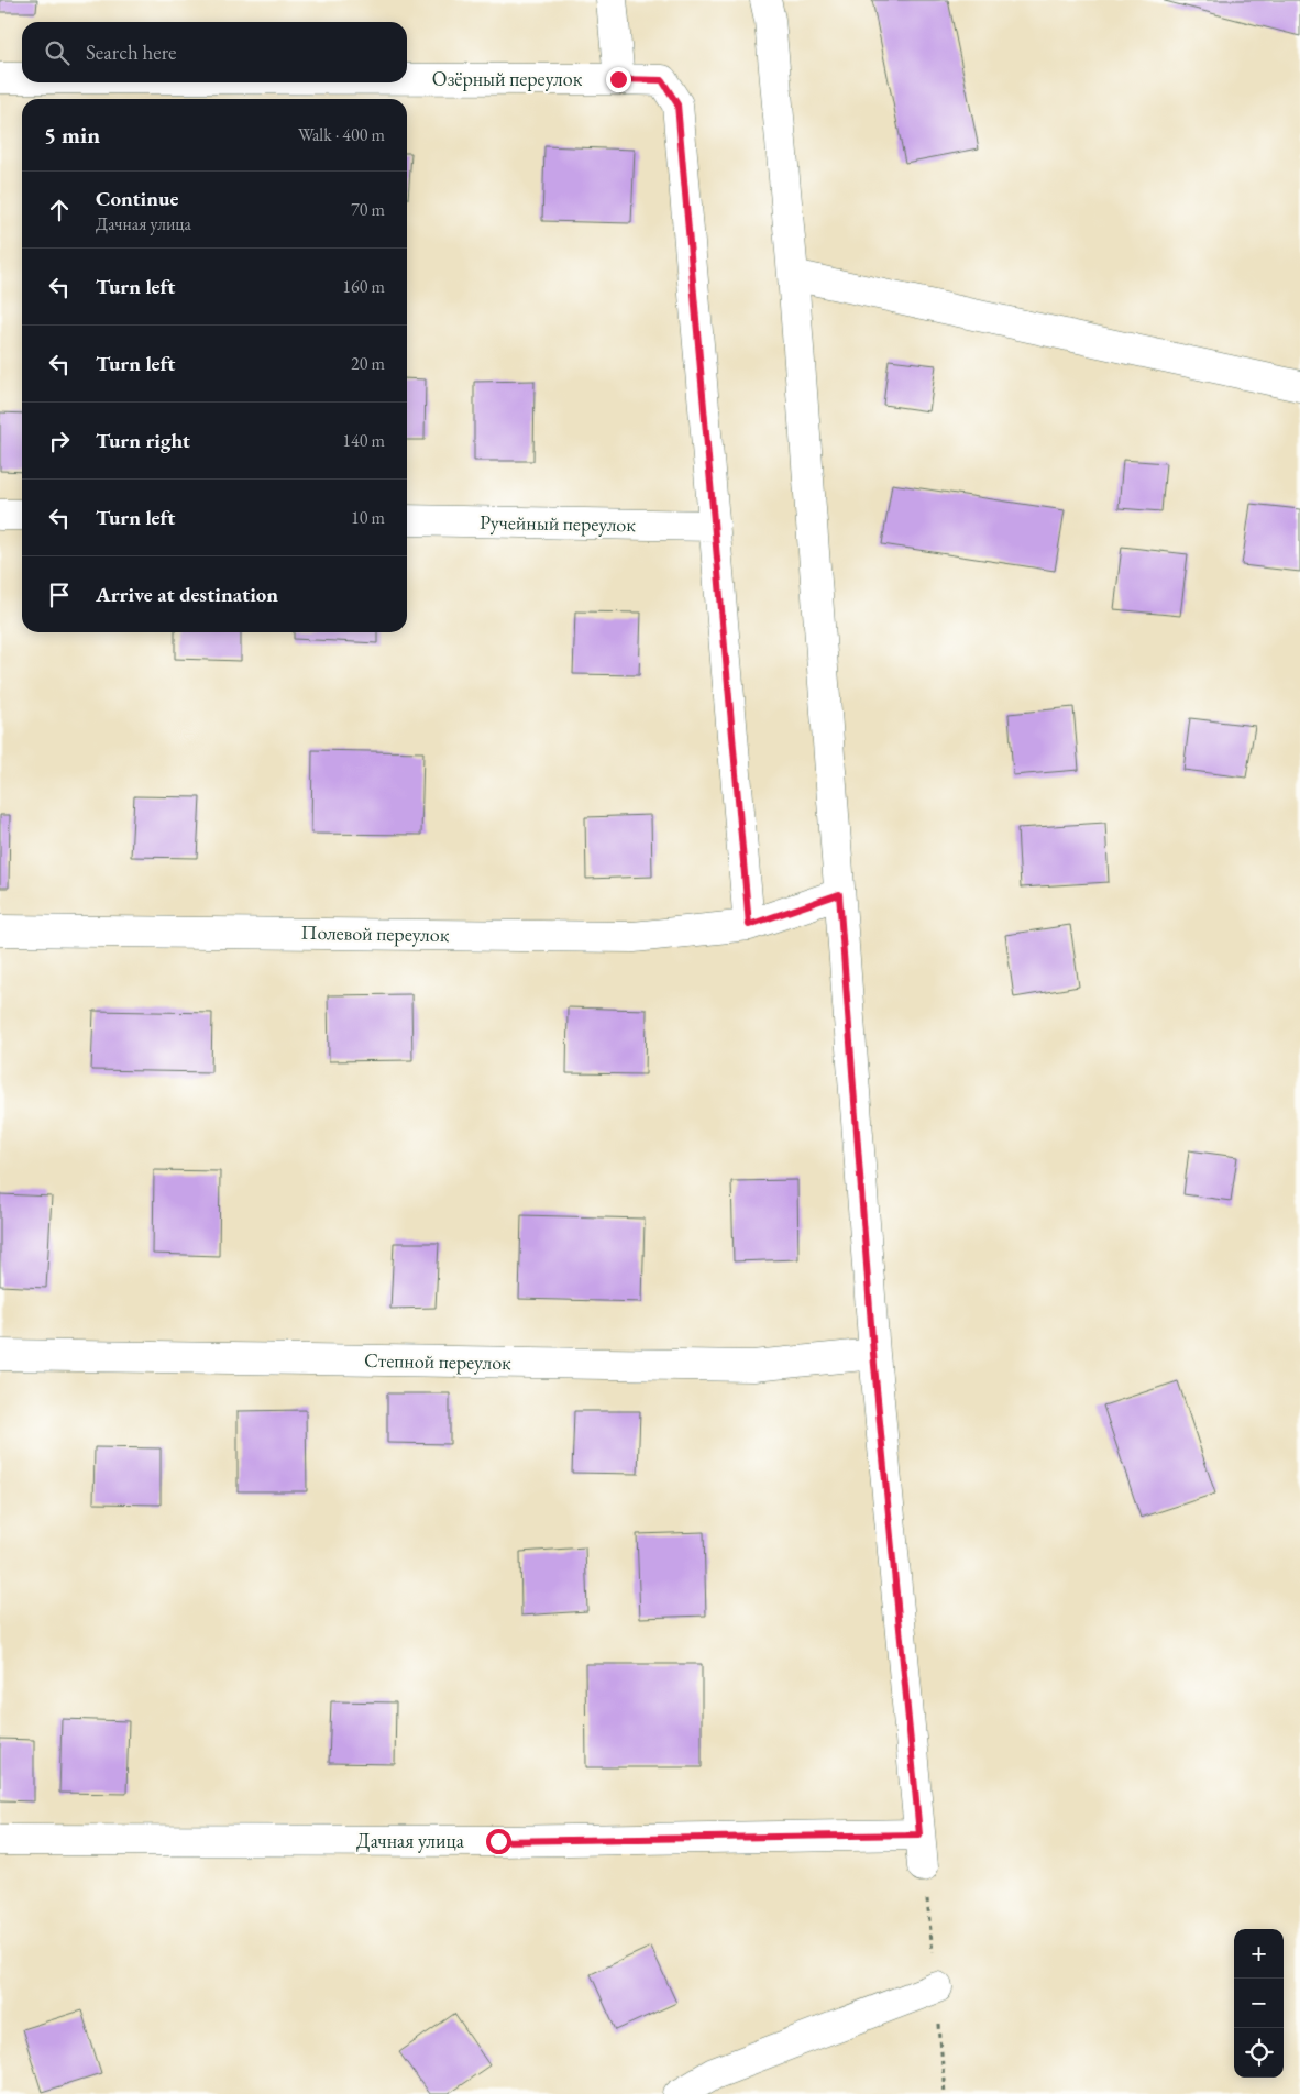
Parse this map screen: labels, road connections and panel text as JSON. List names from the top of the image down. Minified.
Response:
{"streets":{"street":["Озёрный переулок","Ручейный переулок","Полевой переулок","Степной переулок","Дачная улица"]},"crossings":[["Озёрный переулок","Ручейный переулок"]],"page":{"search":"Search here","heading":["5 min","Walk · 400 m"],"list":[["Continue","Дачная улица","70 m"],["Turn left","160 m"],["Turn left","20 m"],["Turn right","140 m"],["Turn left","10 m"],"Arrive at destination"],"map_buttons":["+","−"]}}
